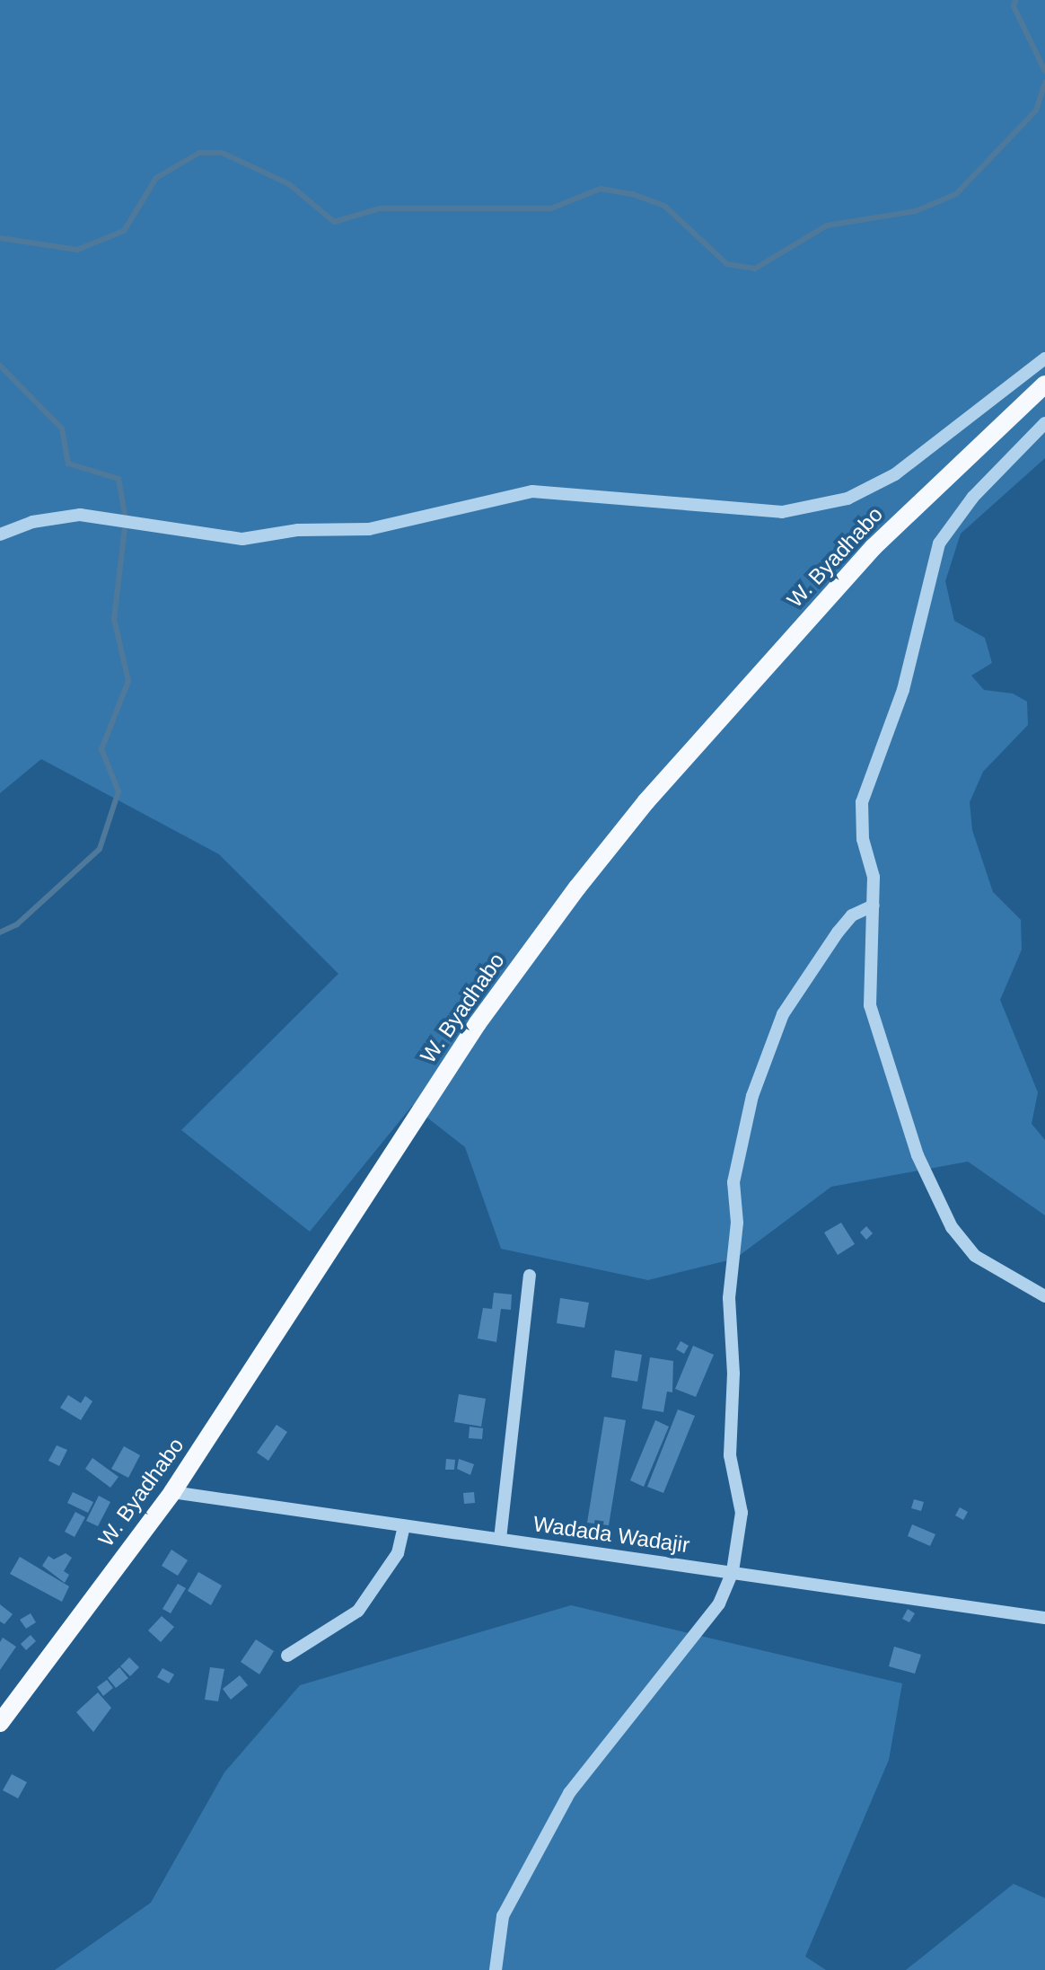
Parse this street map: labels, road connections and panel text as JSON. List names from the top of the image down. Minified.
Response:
{"streets":{"main road":["W. Byadhabo"],"street":["Wadada Wadajir"]},"crossings":[["W. Byadhabo","Wadada Wadajir"]]}
